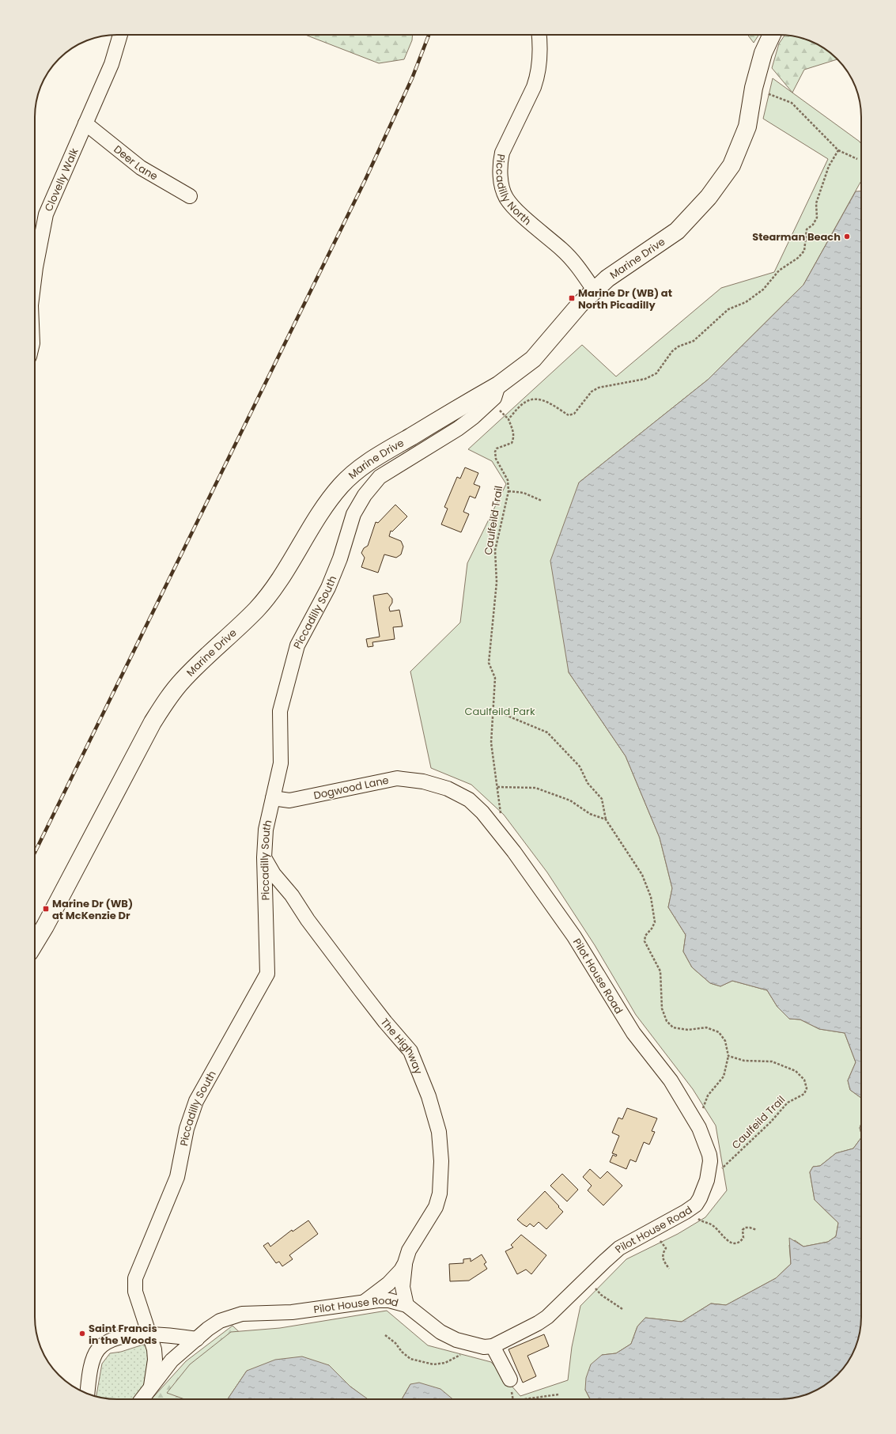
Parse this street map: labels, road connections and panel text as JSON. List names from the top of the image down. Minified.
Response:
{"streets":{"main road":["Marine Drive"],"street":["Deer Lane","Clovelly Walk","Piccadilly North","Piccadilly South","Dogwood Lane","Pilot House Road","The Highway"],"path":["Caulfeild Trail"]},"crossings":[["Deer Lane","Clovelly Walk"],["Piccadilly North","Marine Drive"],["Marine Drive","Piccadilly South"],["Caulfeild Trail","Pilot House Road"],["Piccadilly South","Dogwood Lane"],["Piccadilly South","Pilot House Road"],["Piccadilly South","The Highway"],["Dogwood Lane","Pilot House Road"],["Pilot House Road","The Highway"]],"parks":["Caulfeild Park"],"places":{"other":["Stearman Beach","Saint Francis in the Woods"],"transit":["Marine Dr (WB) at North Picadilly","Marine Dr (WB) at McKenzie Dr"]}}
